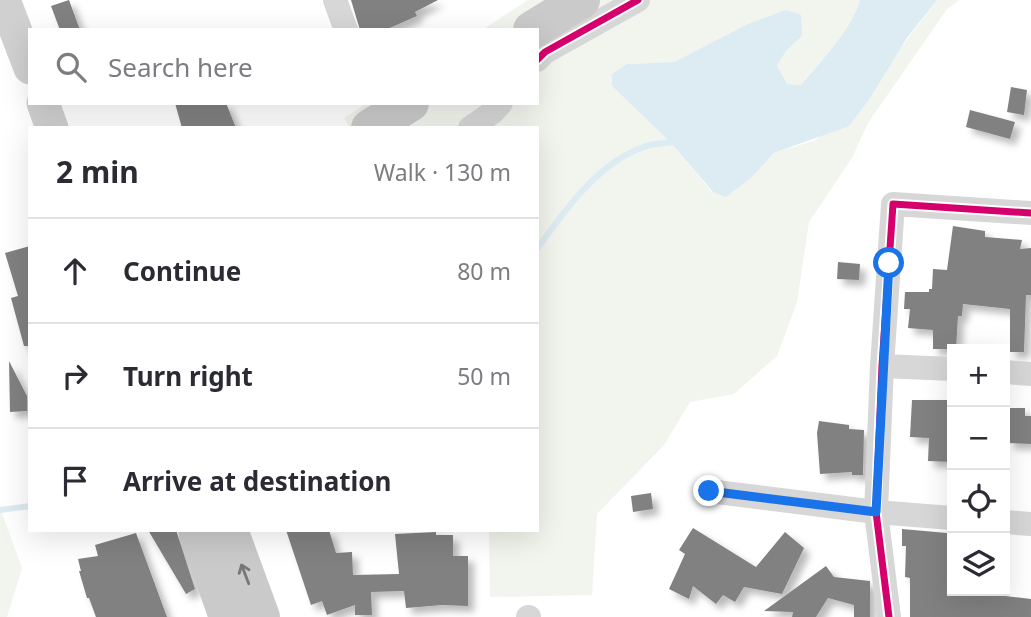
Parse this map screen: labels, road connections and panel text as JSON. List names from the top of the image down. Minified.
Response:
{"page":{"search":"Search here","heading":["2 min","Walk · 130 m"],"list":[["Continue","80 m"],["Turn right","50 m"],"Arrive at destination"],"map_buttons":["+","−"]}}
